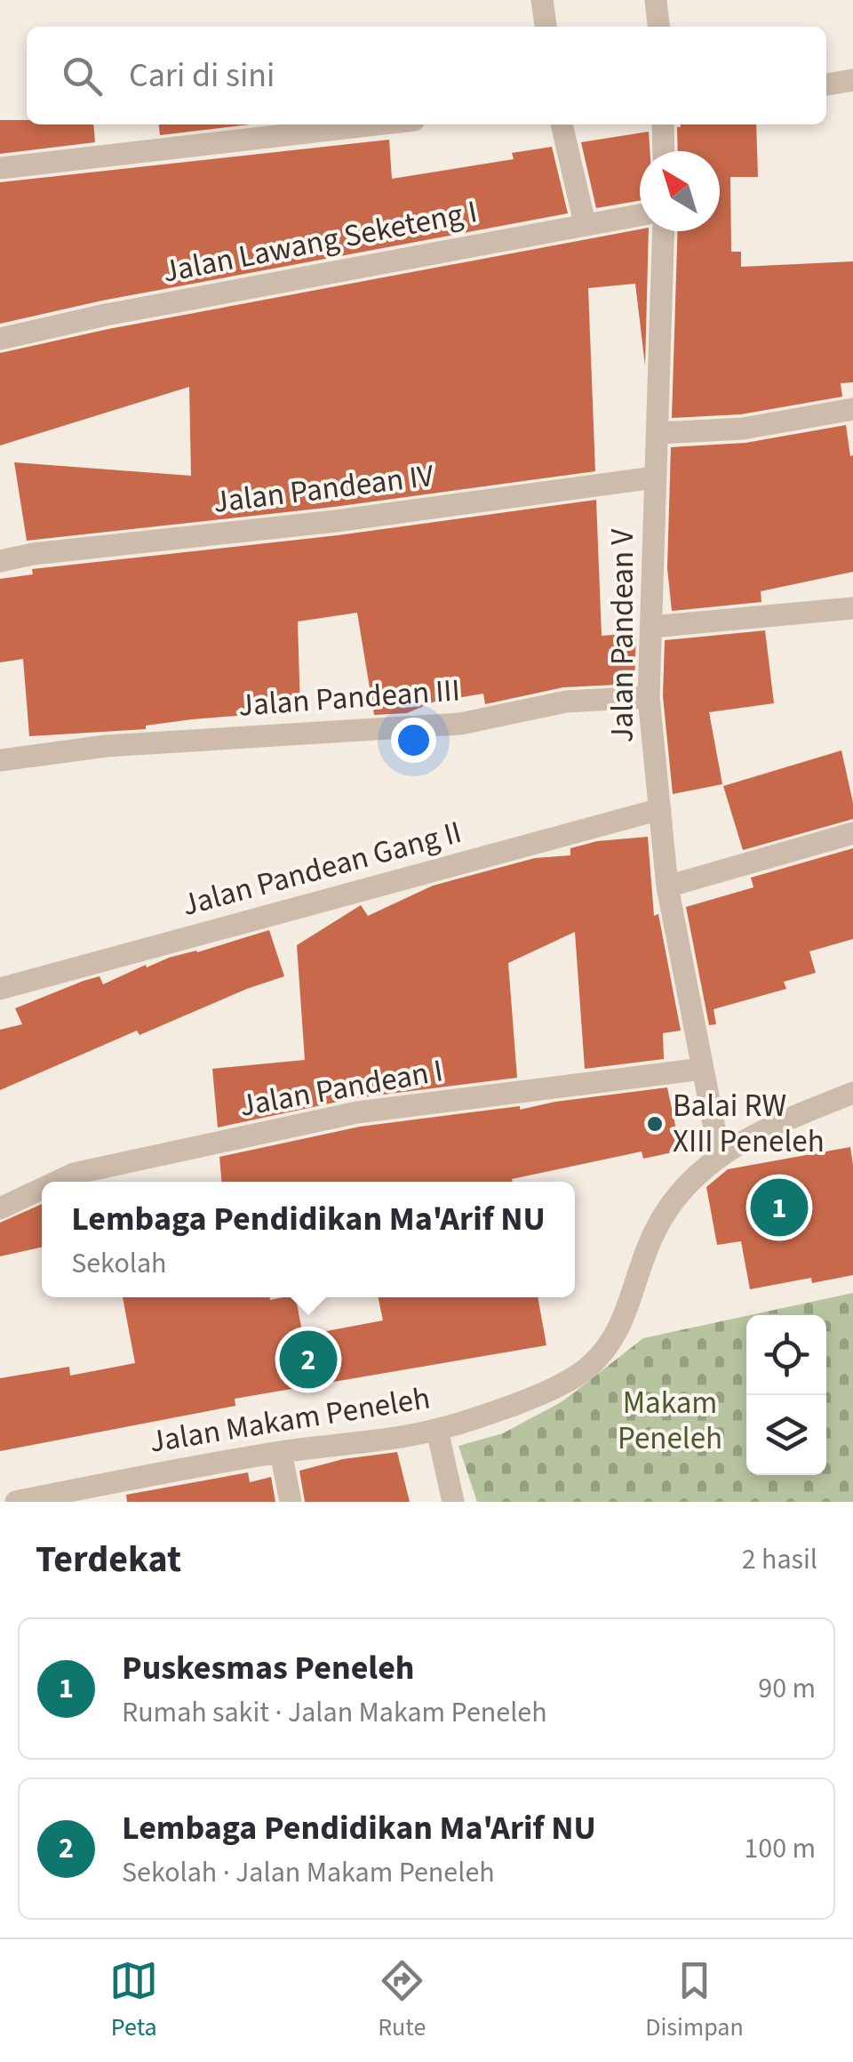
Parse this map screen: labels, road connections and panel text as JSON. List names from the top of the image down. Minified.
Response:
{"streets":{"street":["Jalan Lawang Seketeng I","Jalan Pandean IV","Jalan Pandean V","Jalan Pandean III","Jalan Pandean Gang II","Jalan Pandean I","Jalan Makam Peneleh"]},"crossings":[["Jalan Pandean IV","Jalan Pandean V"],["Jalan Pandean V","Jalan Pandean III"],["Jalan Pandean V","Jalan Pandean Gang II"],["Jalan Pandean V","Jalan Pandean I"],["Jalan Pandean V","Jalan Makam Peneleh"]],"parks":["Makam Peneleh"],"places":["Balai RW XIII Peneleh"],"north":"top left","page":{"search":"Cari di sini","pins":["1","2"],"popup":["Lembaga Pendidikan Ma'Arif NU","Sekolah"],"heading":["Terdekat","2 hasil"],"list":[{"mark":"1","name":"Puskesmas Peneleh","note":"Rumah sakit · Jalan Makam Peneleh","value":"90 m"},{"mark":"2","name":"Lembaga Pendidikan Ma'Arif NU","note":"Sekolah · Jalan Makam Peneleh","value":"100 m"}],"nav":["Peta","Rute","Disimpan"]}}
